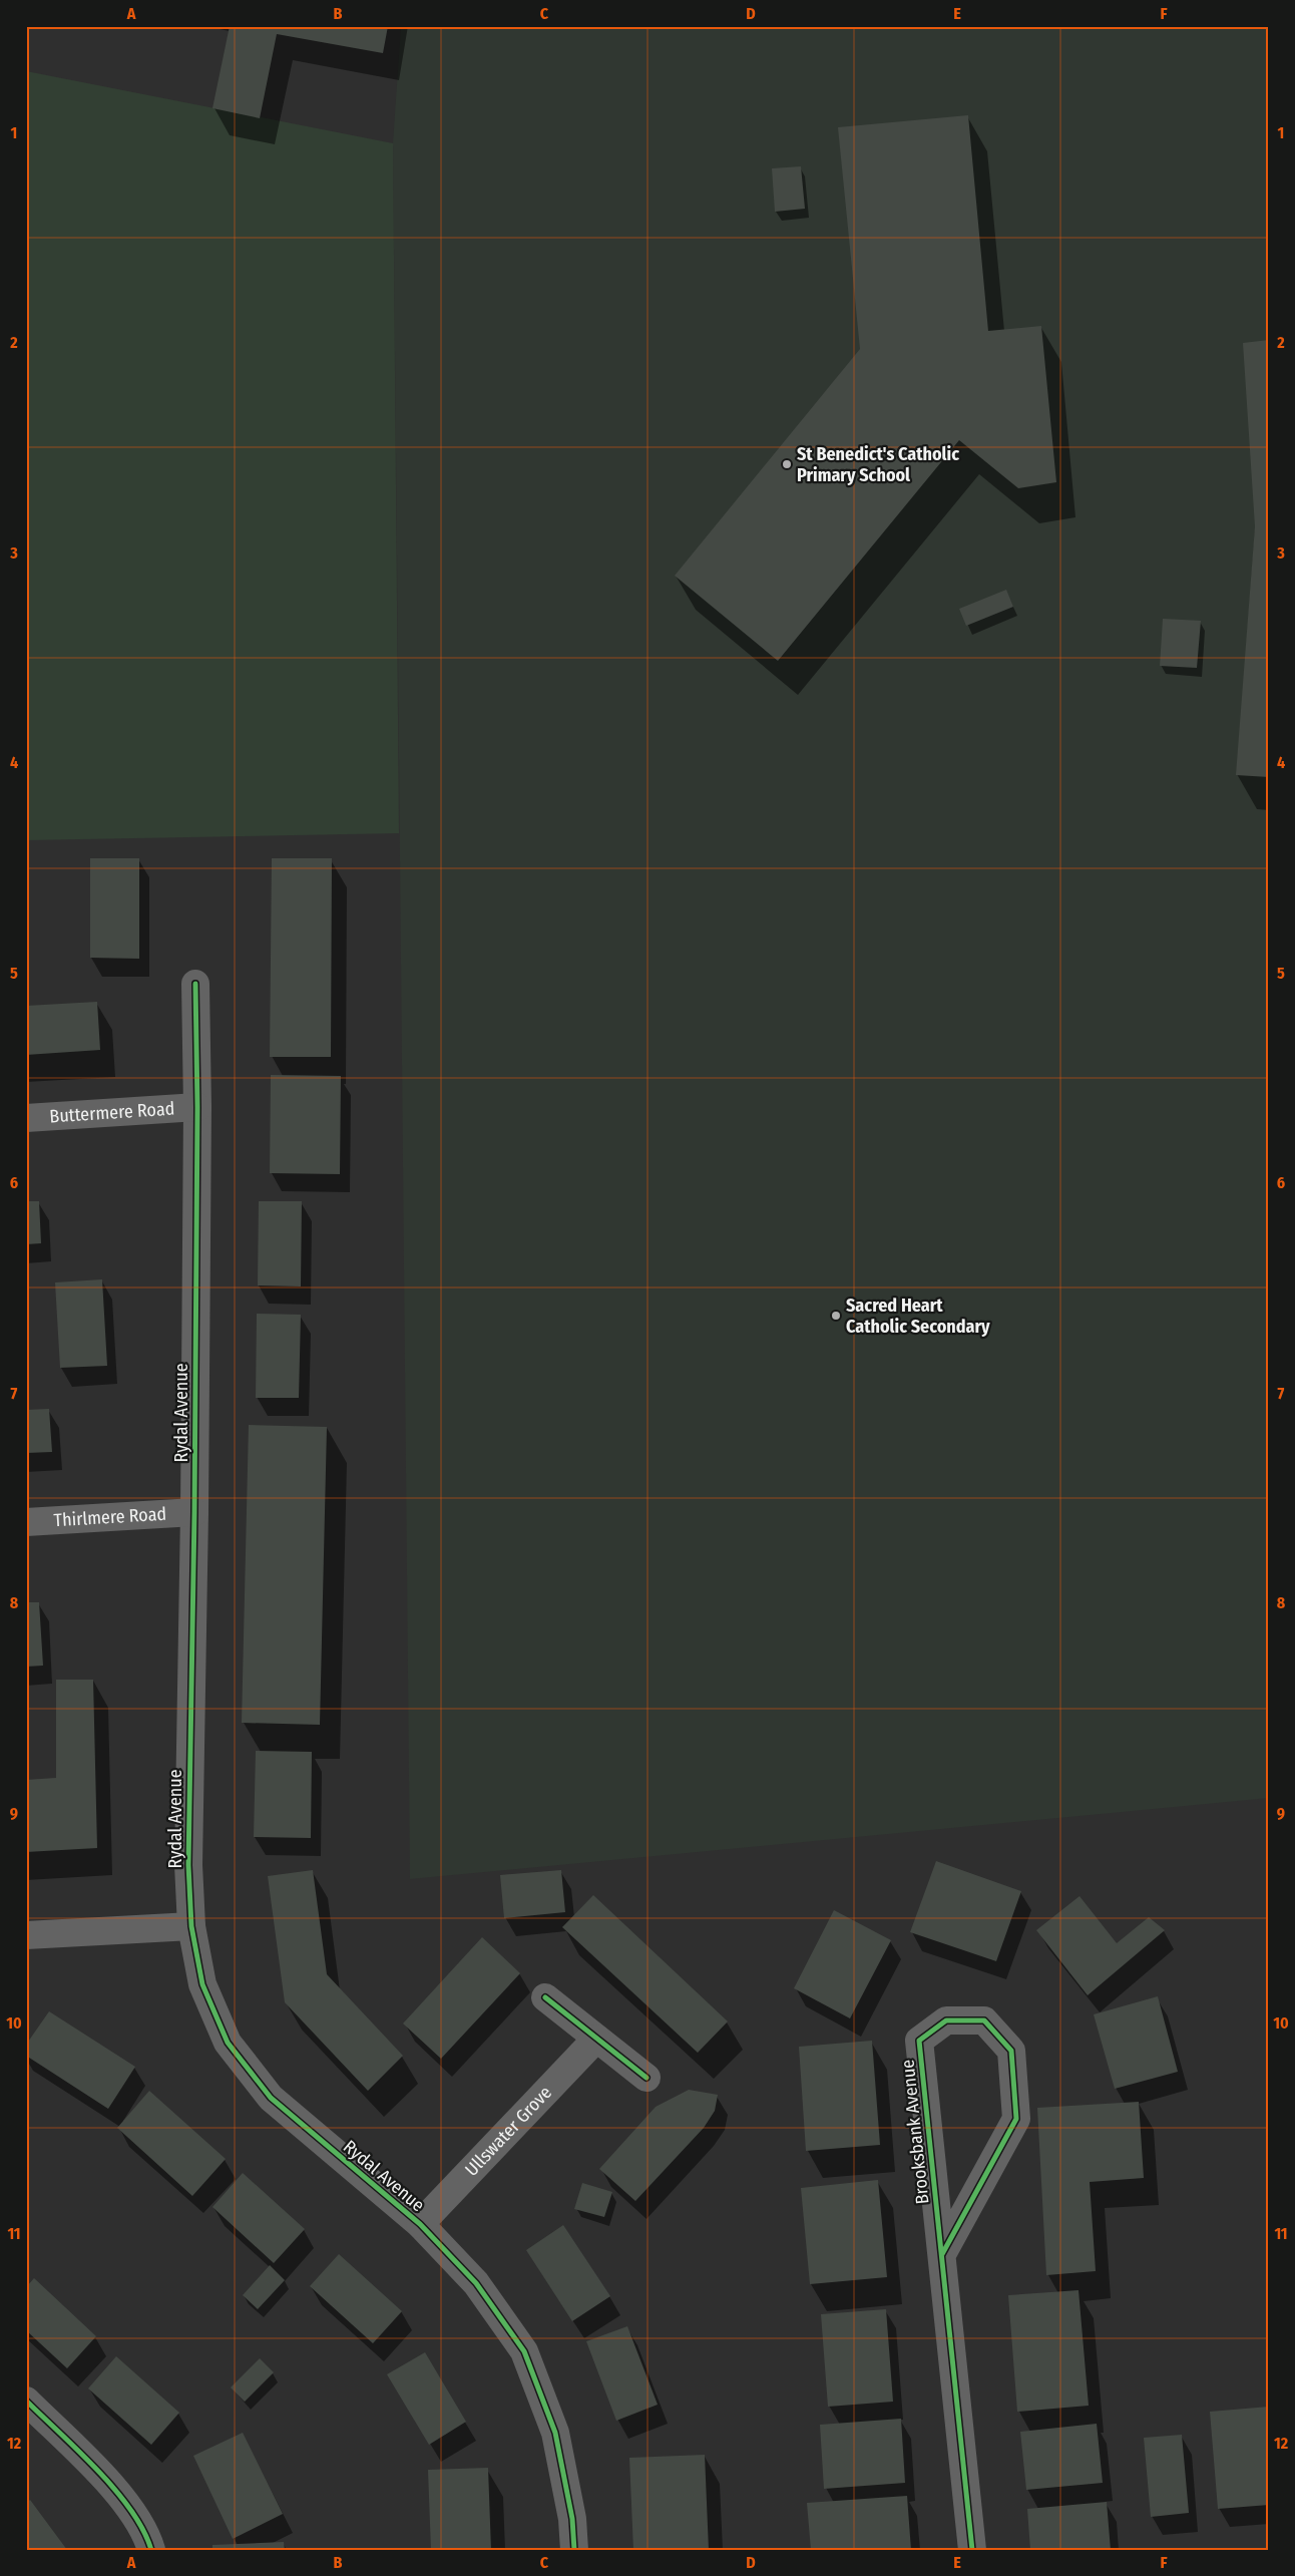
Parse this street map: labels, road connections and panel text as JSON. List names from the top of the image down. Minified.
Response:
{"streets":{"street":["Buttermere Road","Rydal Avenue","Thirlmere Road","Ullswater Grove","Brooksbank Avenue"]},"crossings":[["Buttermere Road","Rydal Avenue"],["Rydal Avenue","Thirlmere Road"],["Rydal Avenue","Ullswater Grove"]],"places":["St Benedict's Catholic Primary School","Sacred Heart Catholic Secondary"],"grid":{"columns":["A","B","C","D","E","F"],"rows":["1","2","3","4","5","6","7","8","9","10","11","12"]}}
